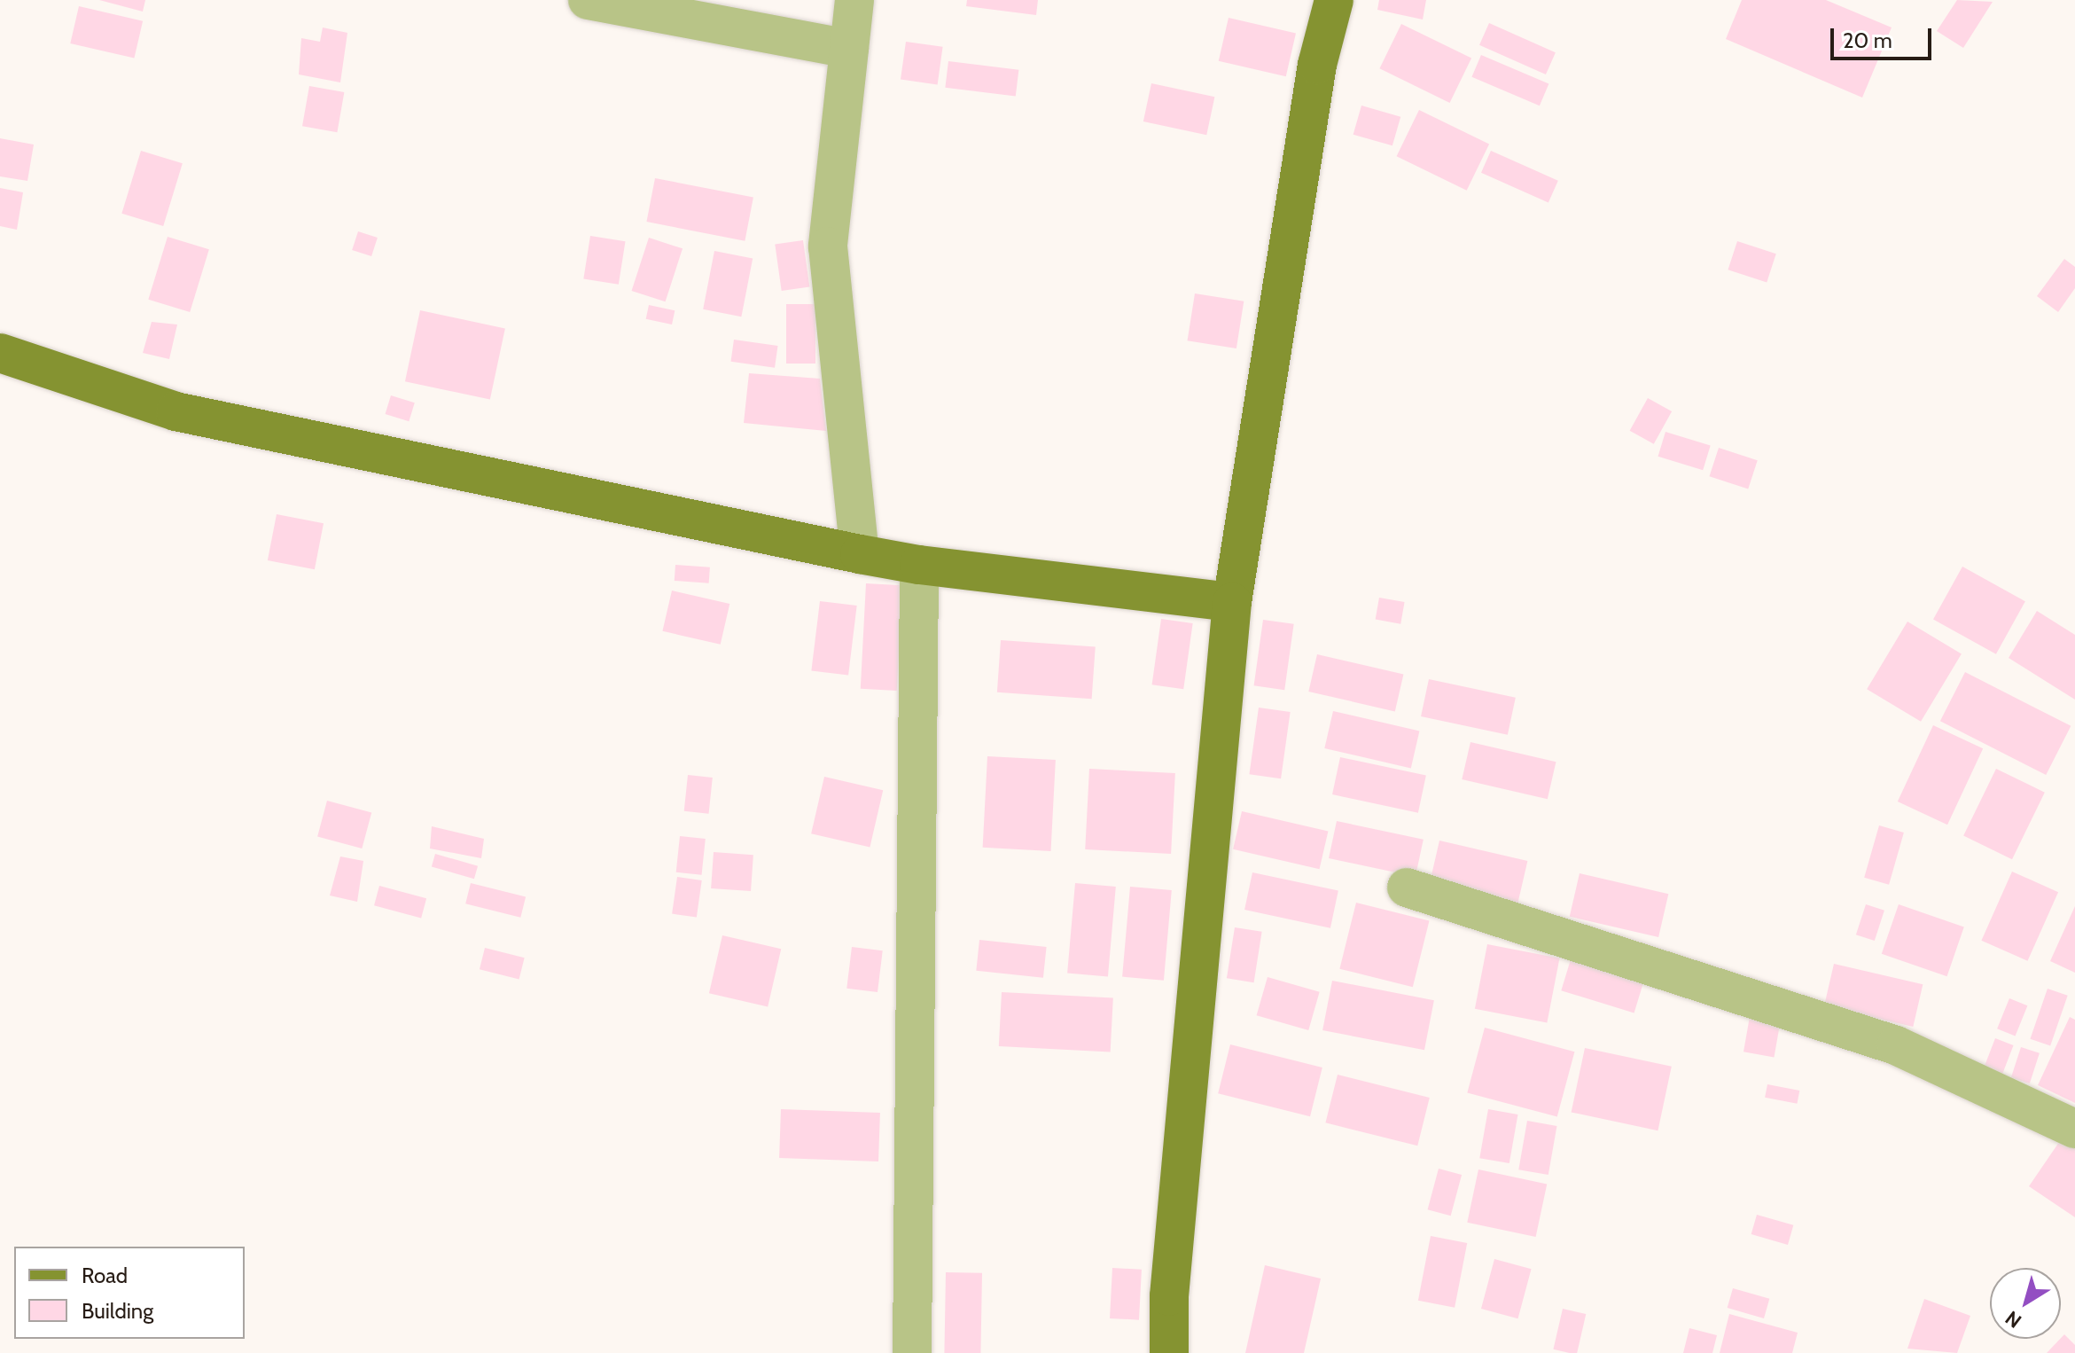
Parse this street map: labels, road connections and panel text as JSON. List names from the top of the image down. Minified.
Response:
{"legend":["Road","Building"],"scale_bar":"20 m","north":"bottom left"}
